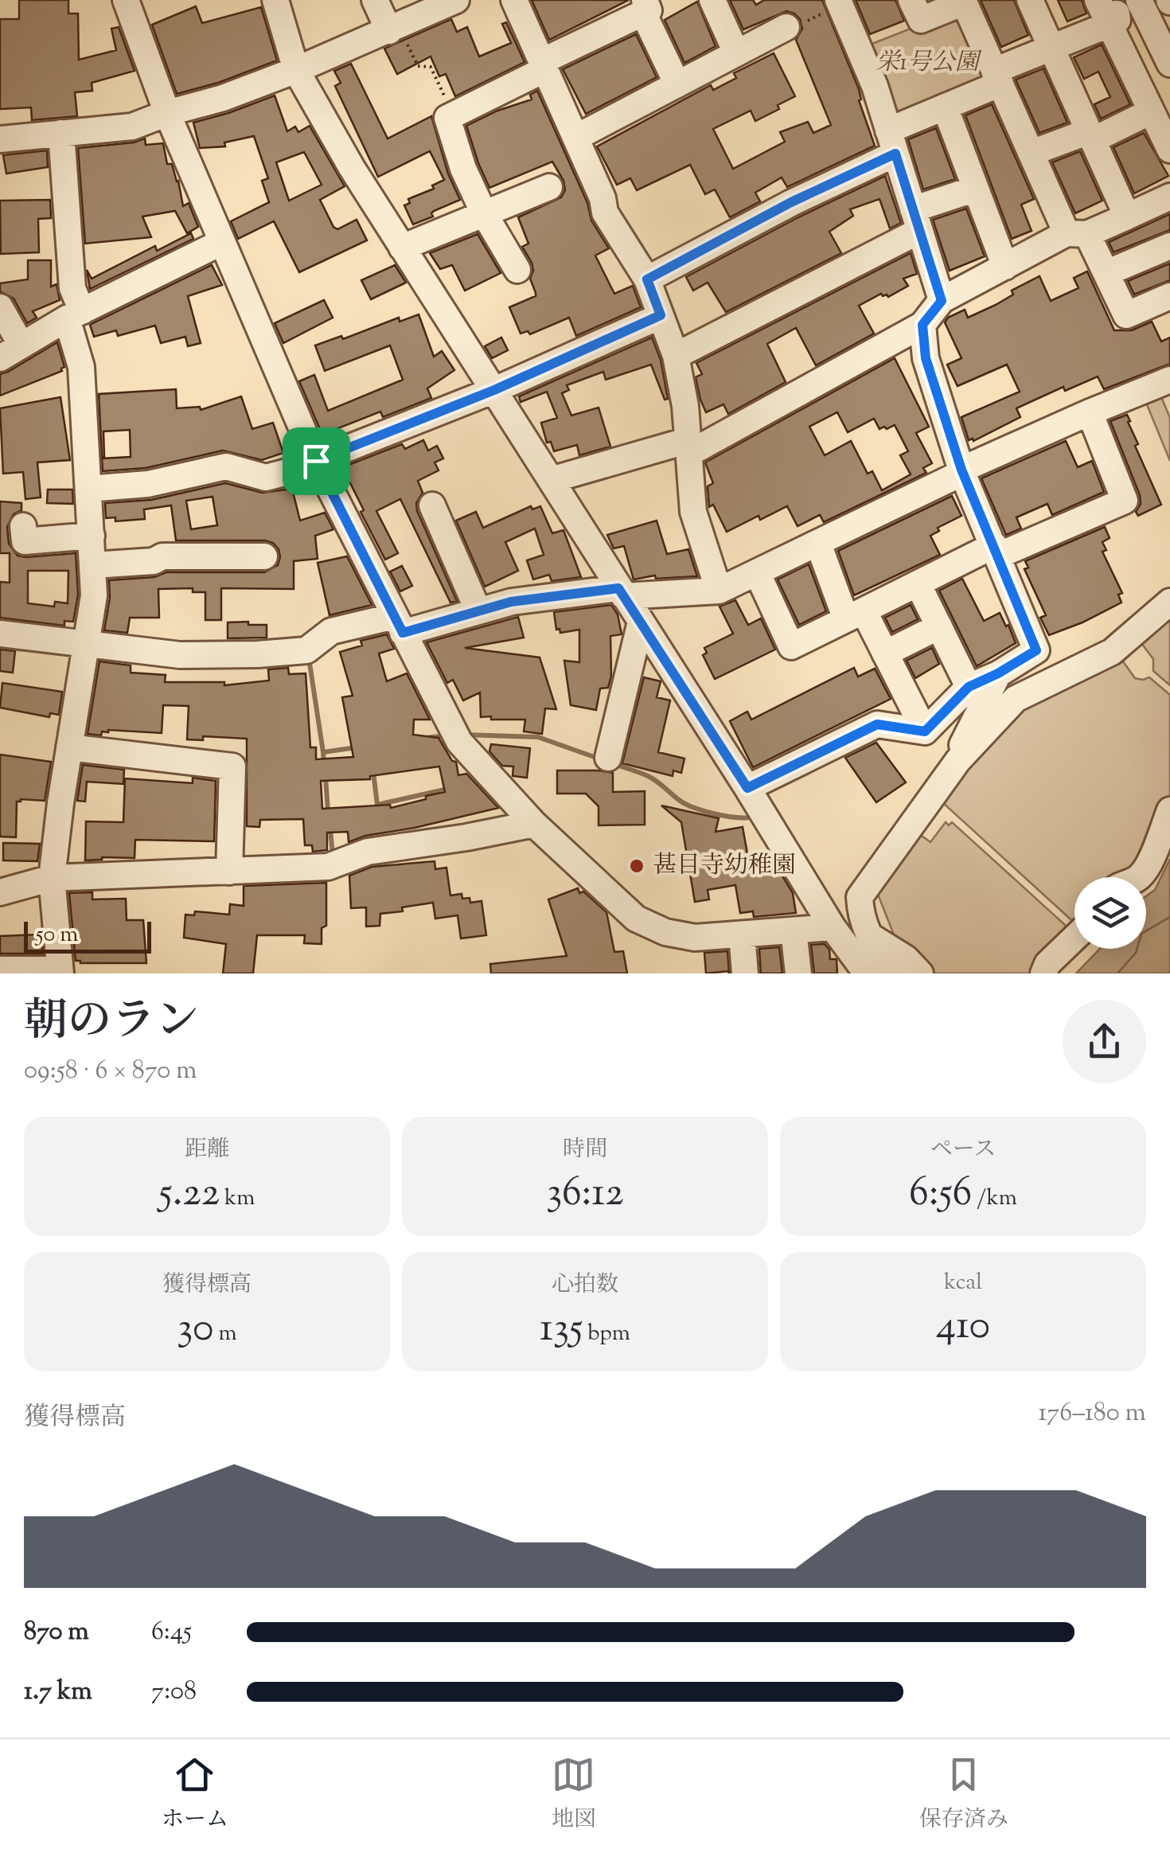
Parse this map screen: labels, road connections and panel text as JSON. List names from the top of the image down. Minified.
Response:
{"parks":["栄1号公園"],"places":["甚目寺幼稚園"],"scale_bar":"50 m","page":{"scale":"50 m","heading":["朝のラン","09:58 · 6 × 870 m"],"stats":[["距離","5.22 km"],["時間","36:12"],["ペース","6:56 /km"],["獲得標高","30 m"],["心拍数","135 bpm"],["kcal","410"]],"chart":["獲得標高","176–180 m"],"list":[{"name":"870 m","note":"6:45"},{"name":"1.7 km","note":"7:08"}],"tabs":["ホーム","地図","保存済み"]}}
